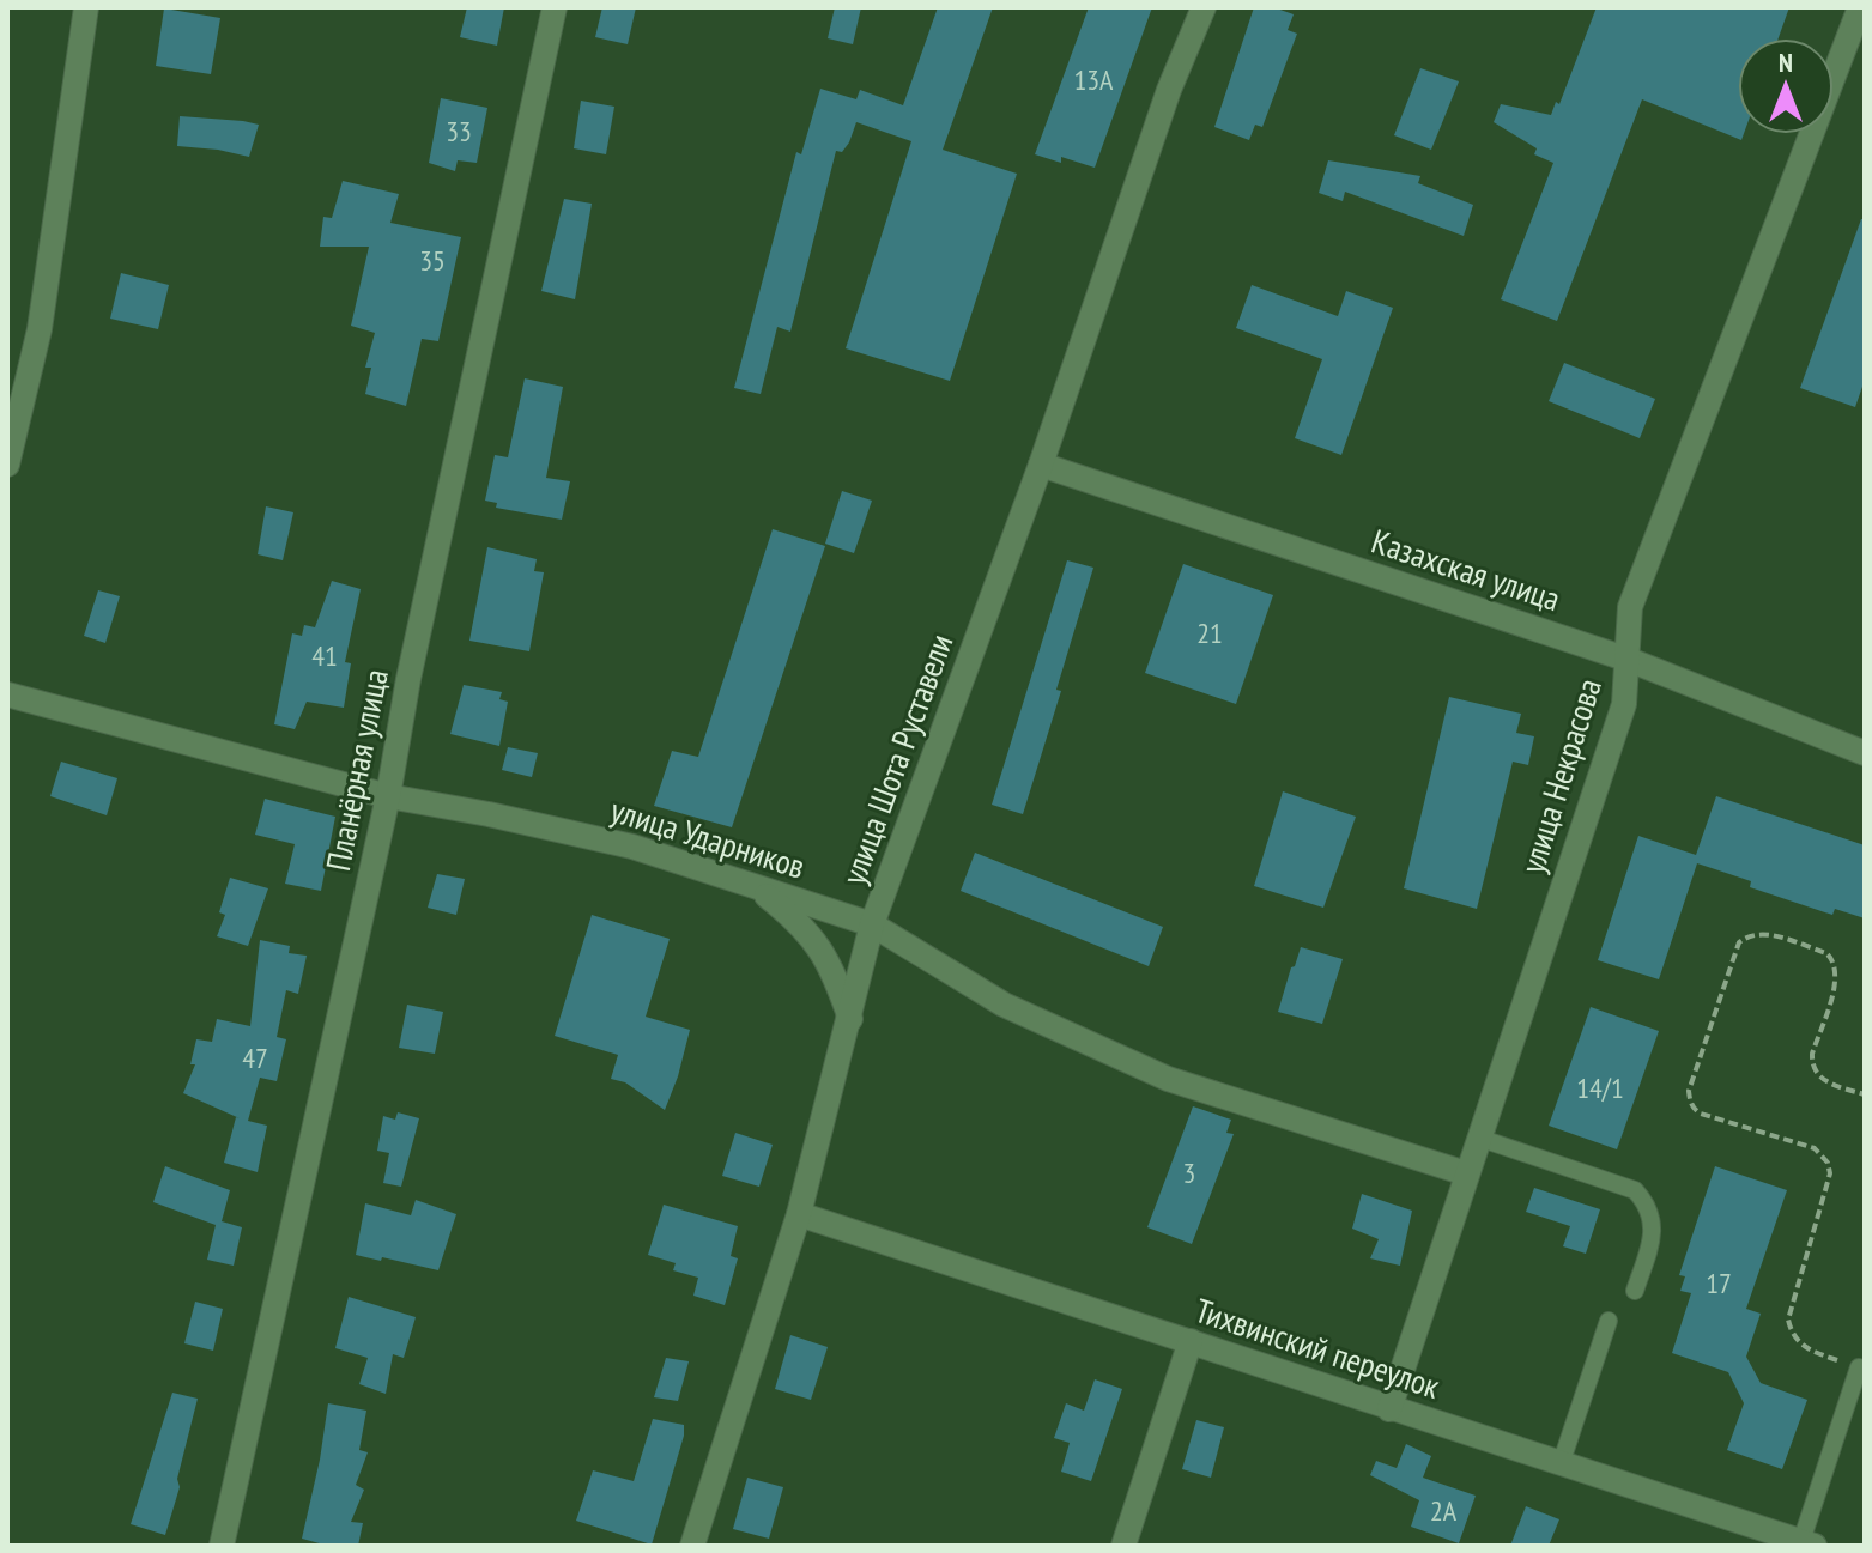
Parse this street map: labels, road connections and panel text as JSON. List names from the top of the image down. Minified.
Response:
{"streets":{"street":["Казахская улица","улица Шота Руставели","Планёрная улица","улица Некрасова","улица Ударников","Тихвинский переулок"]},"crossings":[["Казахская улица","улица Шота Руставели"],["Казахская улица","улица Некрасова"],["улица Шота Руставели","улица Ударников"],["улица Шота Руставели","Тихвинский переулок"],["Планёрная улица","улица Ударников"],["улица Некрасова","улица Ударников"],["улица Некрасова","Тихвинский переулок"]],"house_numbers":["13А","33","35","21","41","47","14/1","3","17","2А"],"north":"top"}
